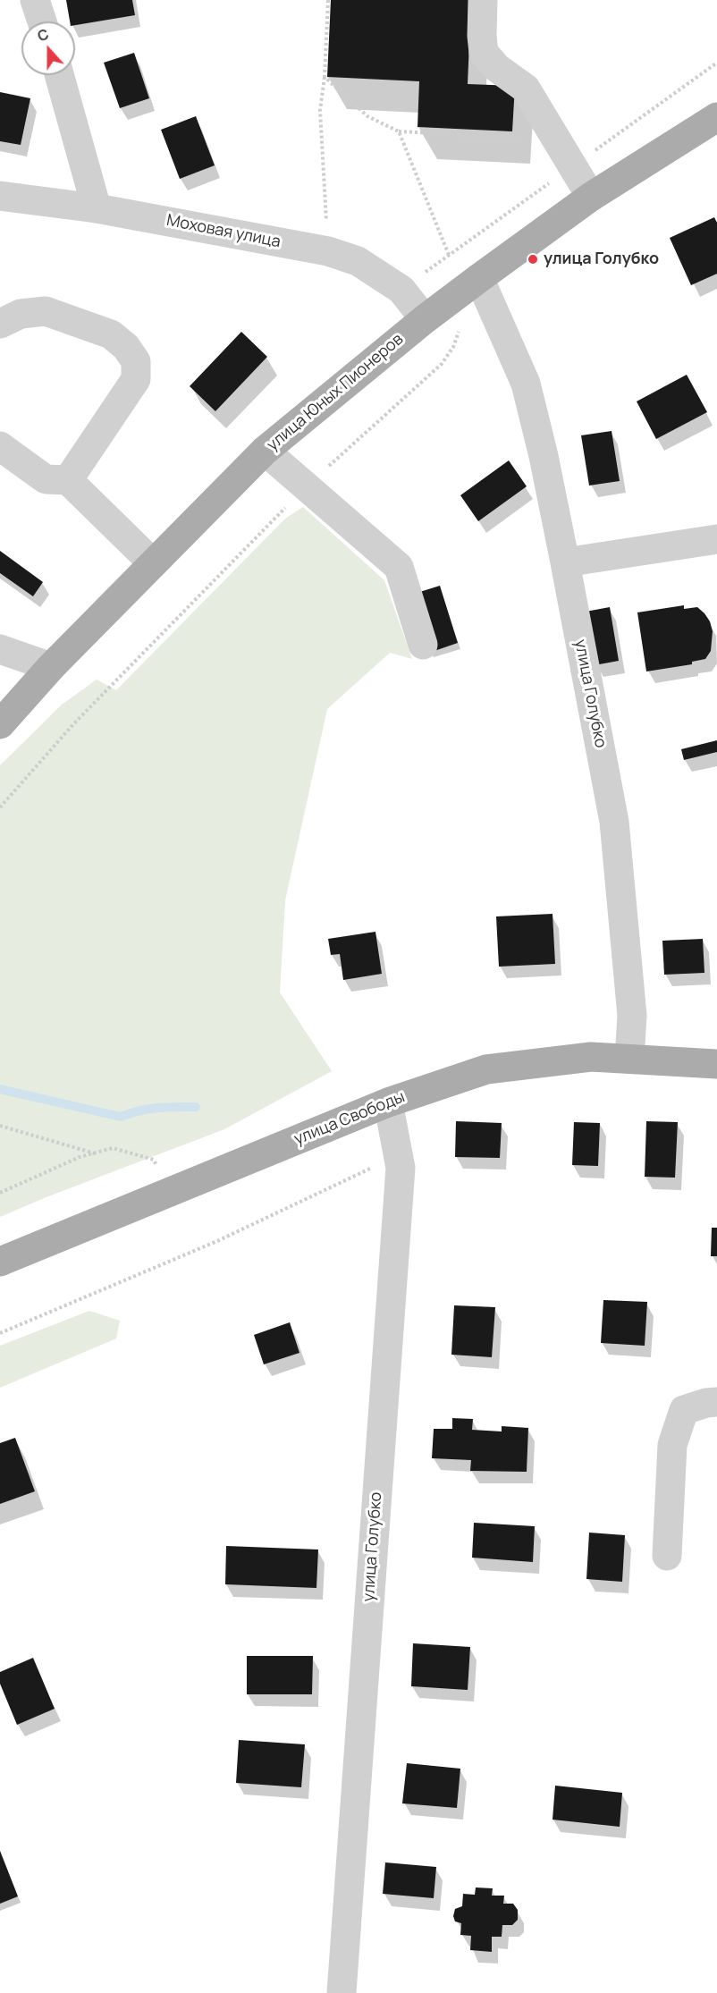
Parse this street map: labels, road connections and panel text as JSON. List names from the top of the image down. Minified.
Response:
{"streets":{"main road":["улица Юных Пионеров","улица Свободы"],"street":["Моховая улица","улица Голубко"]},"crossings":[["Моховая улица","улица Юных Пионеров"],["улица Юных Пионеров","улица Голубко"],["улица Голубко","улица Свободы"]],"places":["улица Голубко"],"north":"top"}
